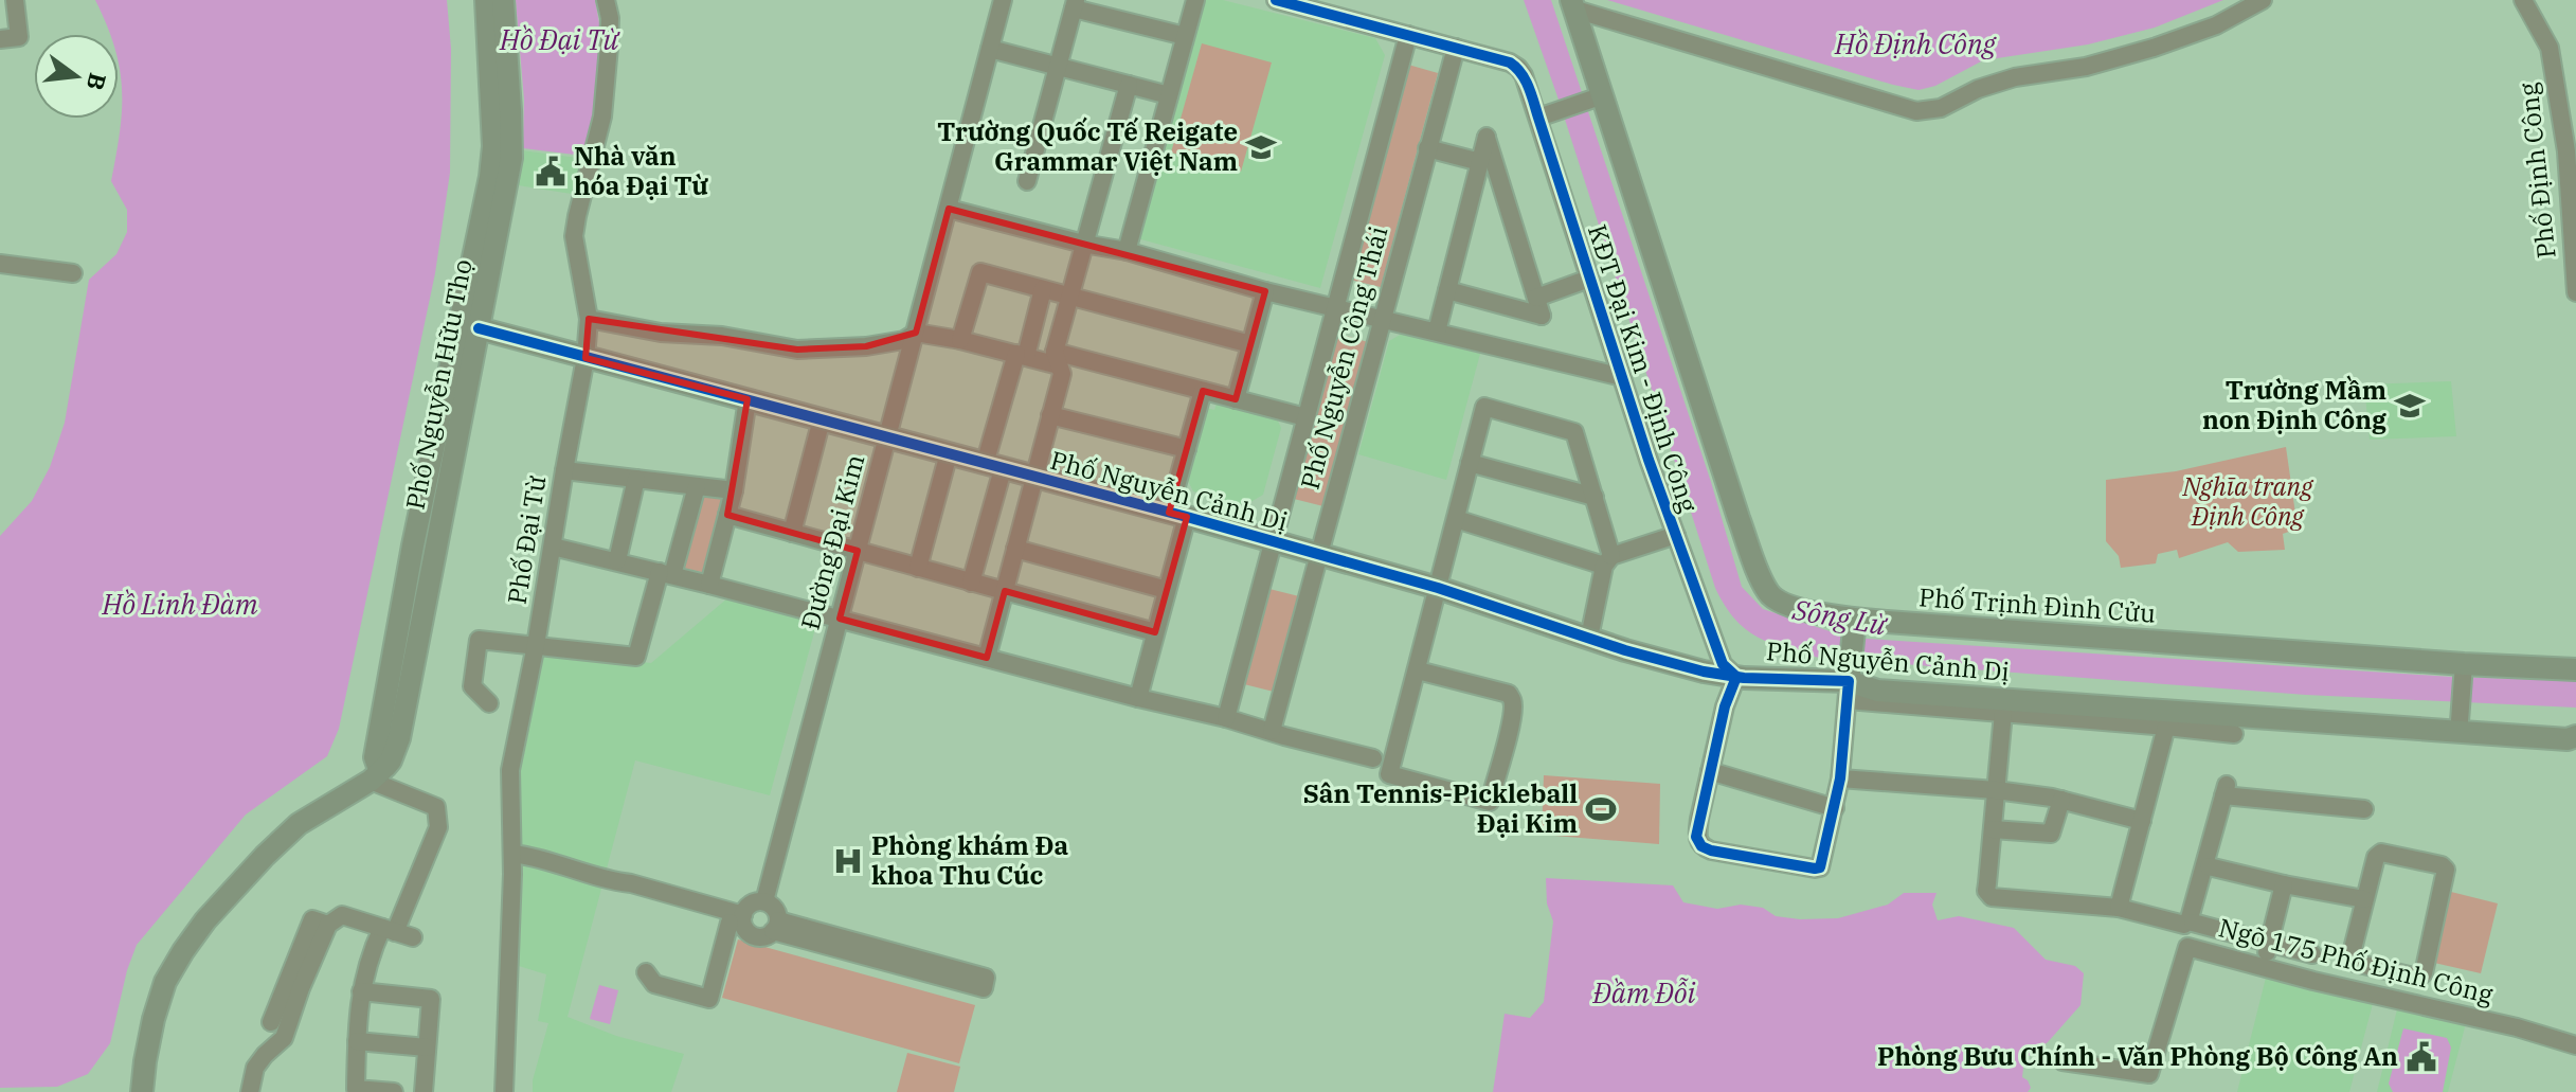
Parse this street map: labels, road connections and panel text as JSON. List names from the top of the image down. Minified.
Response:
{"streets":{"main road":["Phố Nguyễn Hữu Thọ","Phố Nguyễn Cảnh Dị","Phố Trịnh Đình Cửu"],"street":["Phố Định Công","Phố Nguyễn Công Thái","KĐT Đại Kim - Định Công","Phố Đại Từ","Đường Đại Kim","Ngõ 175 Phố Định Công"]},"crossings":[["Phố Nguyễn Công Thái","KĐT Đại Kim - Định Công"],["Phố Nguyễn Công Thái","Phố Nguyễn Cảnh Dị"],["KĐT Đại Kim - Định Công","Phố Nguyễn Cảnh Dị"],["KĐT Đại Kim - Định Công","Đường Đại Kim"],["Phố Nguyễn Hữu Thọ","Phố Nguyễn Cảnh Dị"],["Phố Nguyễn Cảnh Dị","Phố Đại Từ"],["Phố Nguyễn Cảnh Dị","Đường Đại Kim"]],"water":["Hồ Đại Từ","Hồ Định Công","Hồ Linh Đàm","Sông Lừ","Đầm Đỗi"],"parks":["Nghĩa trang Định Công"],"places":{"school or university":["Trường Quốc Tế Reigate Grammar Việt Nam","Trường Mầm non Định Công"],"public building":["Nhà văn hóa Đại Từ","Phòng Bưu Chính - Văn Phòng Bộ Công An"],"sports":["Sân Tennis-Pickleball Đại Kim"],"hospital":["Phòng khám Đa khoa Thu Cúc"]},"north":"right"}
